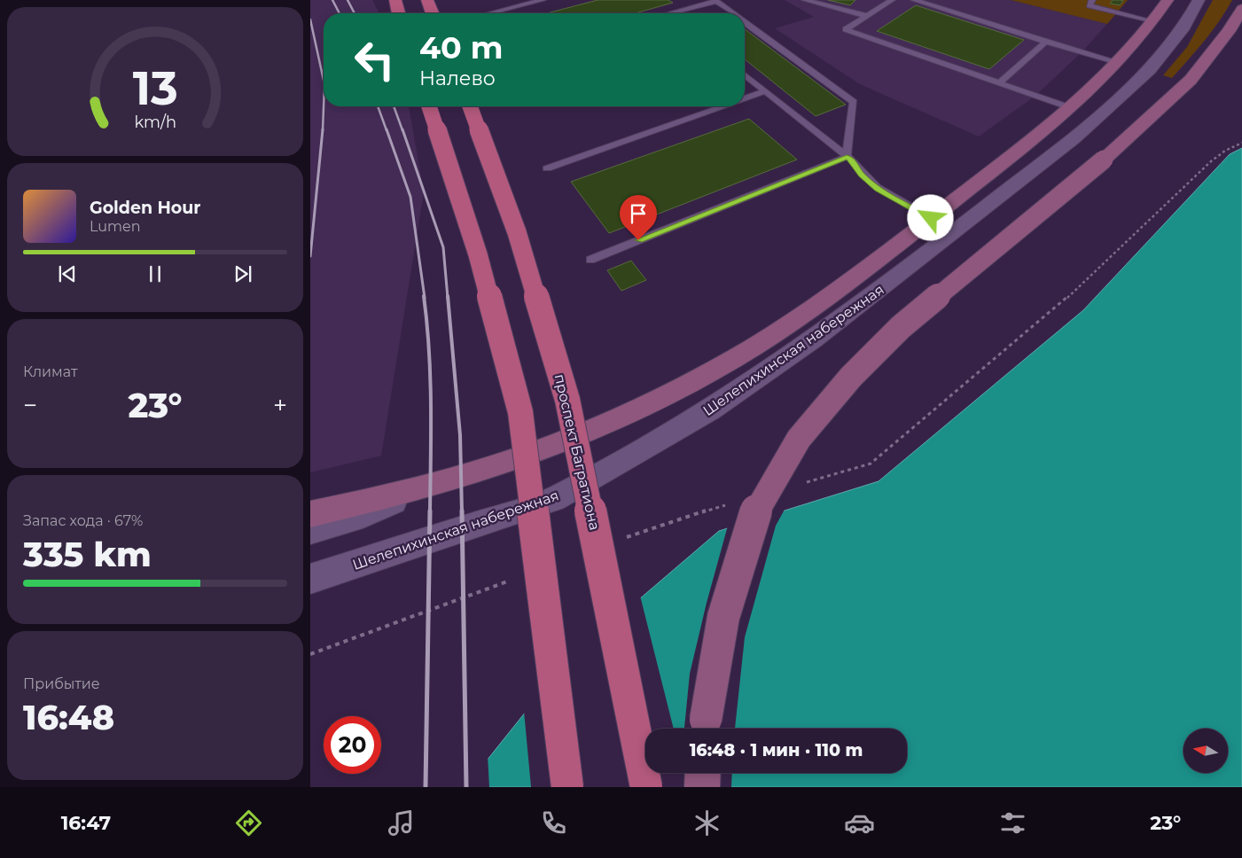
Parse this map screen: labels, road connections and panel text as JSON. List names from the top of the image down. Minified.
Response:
{"streets":{"main road":["Шелепихинская набережная","проспект Багратиона"]},"north":"left","page":{"turn":["40 m","Налево"],"song":["Golden Hour","Lumen"],"tile":["Климат",["Запас хода · 67%","335 km"],["Прибытие","16:48"]],"heat":["−","23°","+"],"limit":"20","trip":"16:48 · 1 мин · 110 m","tabs":["16:47","23°"],"gauge":["13","km/h"]}}
